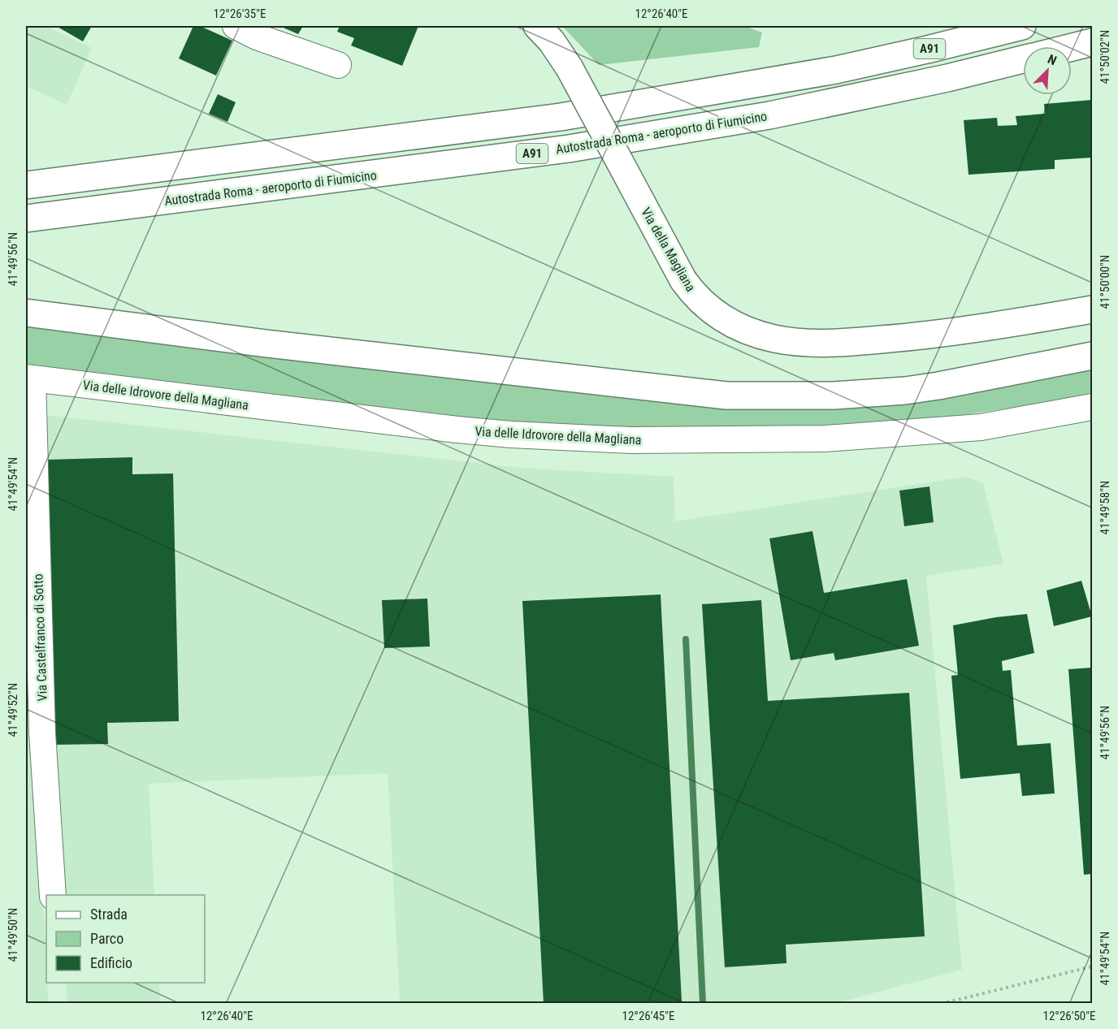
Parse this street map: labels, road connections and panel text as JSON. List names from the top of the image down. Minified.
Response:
{"streets":{"main road":["A91","Autostrada Roma - aeroporto di Fiumicino","Via della Magliana"],"street":["Via delle Idrovore della Magliana","Via Castelfranco di Sotto"]},"crossings":[["Via delle Idrovore della Magliana","Via Castelfranco di Sotto"]],"legend":["Strada","Parco","Edificio"],"north":"top right","coordinates":["12°26'35\"E","12°26'40\"E","41°50'02\"N","41°49'56\"N","41°50'00\"N","41°49'54\"N","41°49'58\"N","41°49'52\"N","41°49'50\"N","12°26'45\"E","12°26'50\"E"]}
